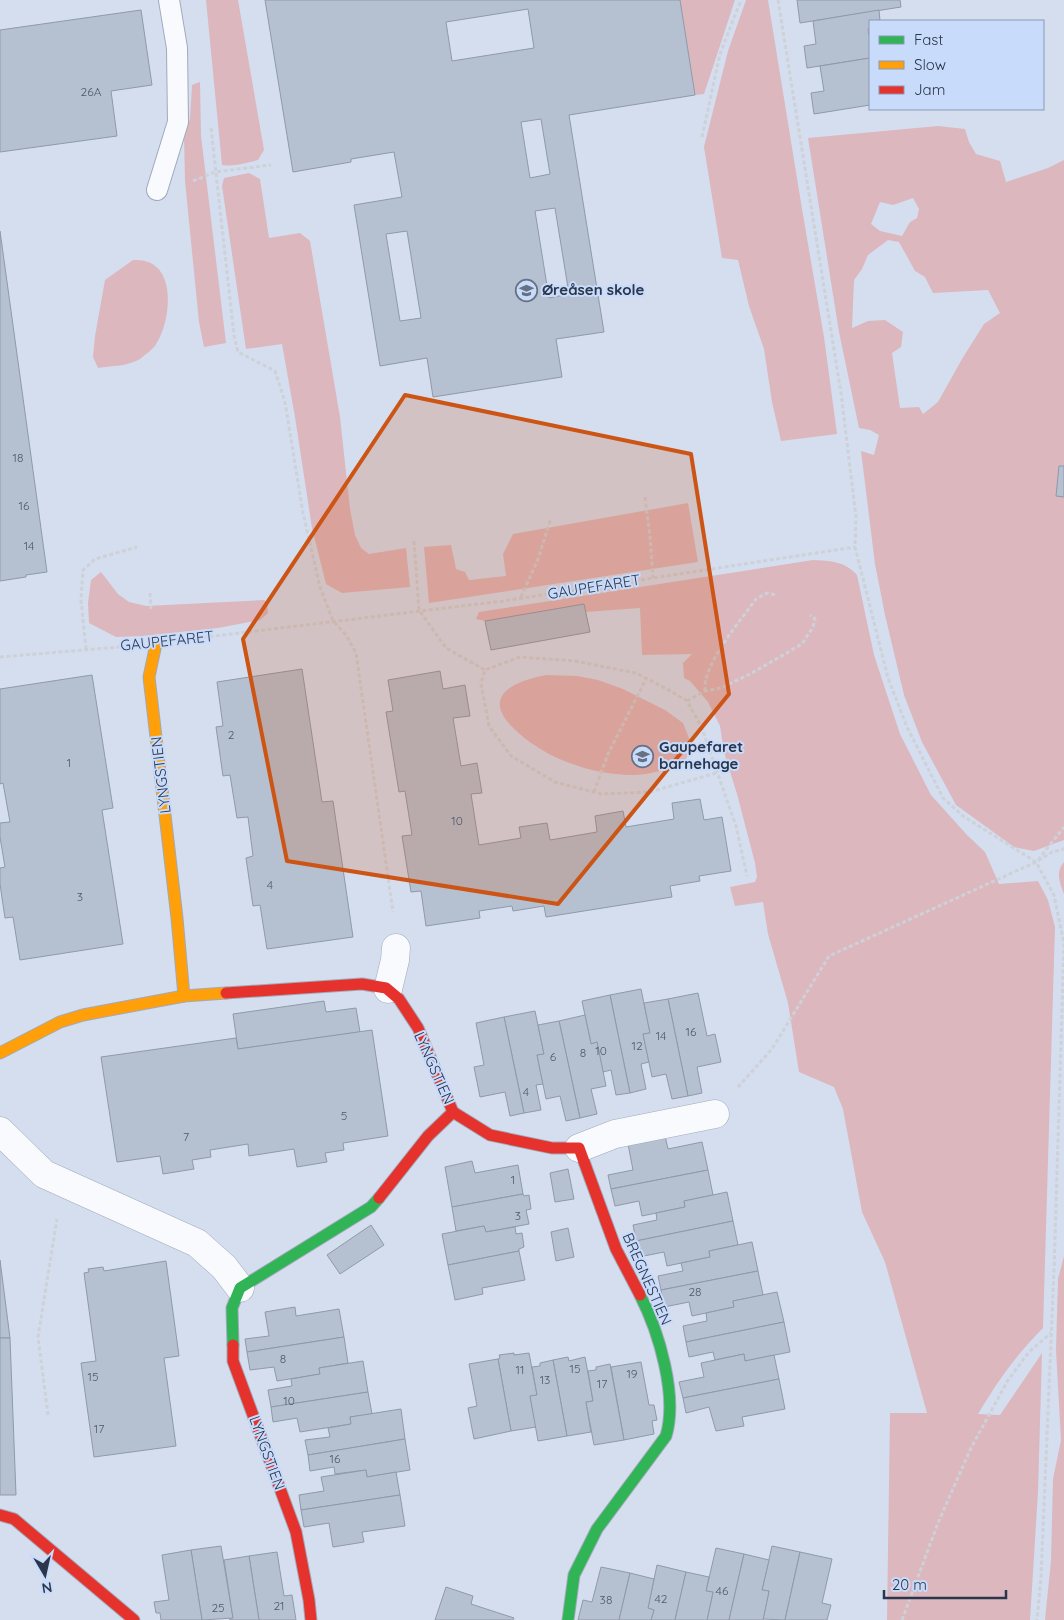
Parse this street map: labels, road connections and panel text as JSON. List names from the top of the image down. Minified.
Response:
{"streets":{"street":["LYNGSTIEN","BREGNESTIEN"],"path":["GAUPEFARET"]},"crossings":[["GAUPEFARET","LYNGSTIEN"]],"places":{"school or university":["Øreåsen skole","Gaupefaret barnehage"]},"house_numbers":["26A","18","16","14","2","1","10","4","3","16","14","12","10","8","6","4","5","7","1","3","28","8","15","11","19","15","13","17","10","17","16","46","42","38","21","25"],"legend":["Fast","Slow","Jam"],"scale_bar":"20 m","north":"bottom"}
